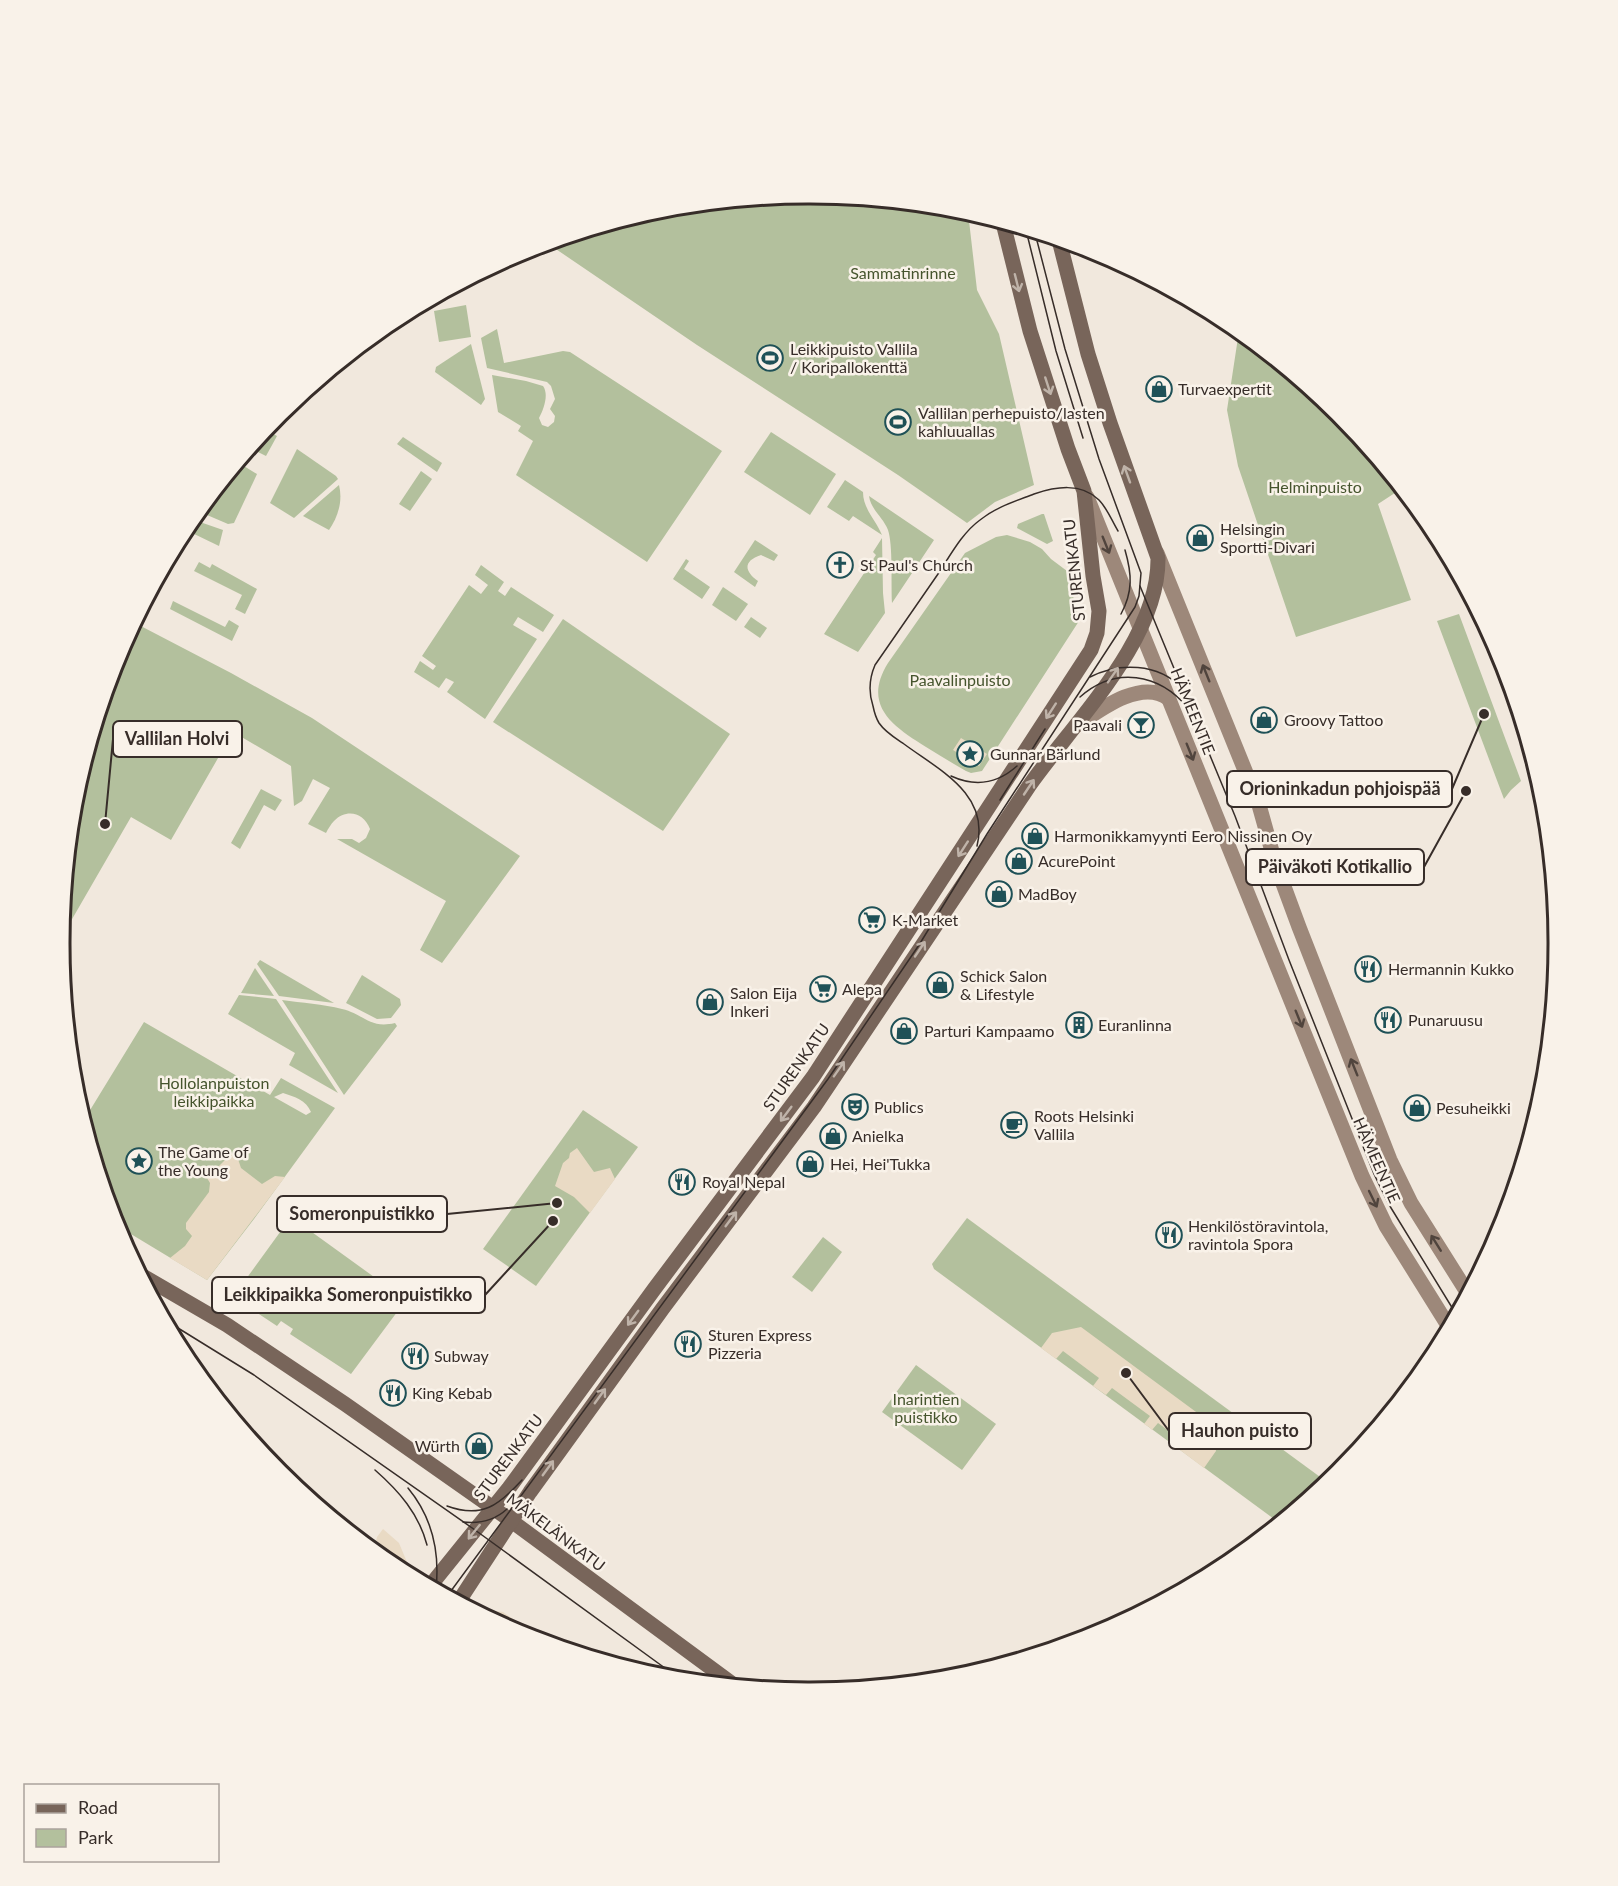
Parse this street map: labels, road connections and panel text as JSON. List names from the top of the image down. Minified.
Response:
{"streets":{"main road":["STURENKATU","HÄMEENTIE","MÄKELÄNKATU"]},"crossings":[["STURENKATU","HÄMEENTIE"],["STURENKATU","MÄKELÄNKATU"]],"parks":["Sammatinrinne","Helminpuisto","Paavalinpuisto","Hollolanpuiston leikkipaikka","Inarintien puistikko"],"places":{"sports":["Leikkipuisto Vallila / Koripallokenttä","Vallilan perhepuisto/lasten kahluuallas"],"shop":["Turvaexpertit","Helsingin Sportti-Divari","Groovy Tattoo","Harmonikkamyynti Eero Nissinen Oy","AcurePoint","MadBoy","Schick Salon & Lifestyle","Salon Eija Inkeri","Parturi Kampaamo","Pesuheikki","Anielka","Hei, Hei'Tukka","Würth"],"church":["St Paul's Church"],"other":["Orioninkadun pohjoispää","Päiväkoti Kotikallio","Vallilan Holvi","Someronpuistikko","Leikkipaikka Someronpuistikko","Hauhon puisto"],"bar":["Paavali"],"place":["Gunnar Bärlund","The Game of the Young"],"supermarket":["K-Market","Alepa"],"restaurant":["Hermannin Kukko","Punaruusu","Royal Nepal","Henkilöstöravintola, ravintola Spora","Sturen Express Pizzeria","Subway","King Kebab"],"building":["Euranlinna"],"theatre":["Publics"],"cafe":["Roots Helsinki Vallila"]},"legend":["Road","Park"]}
